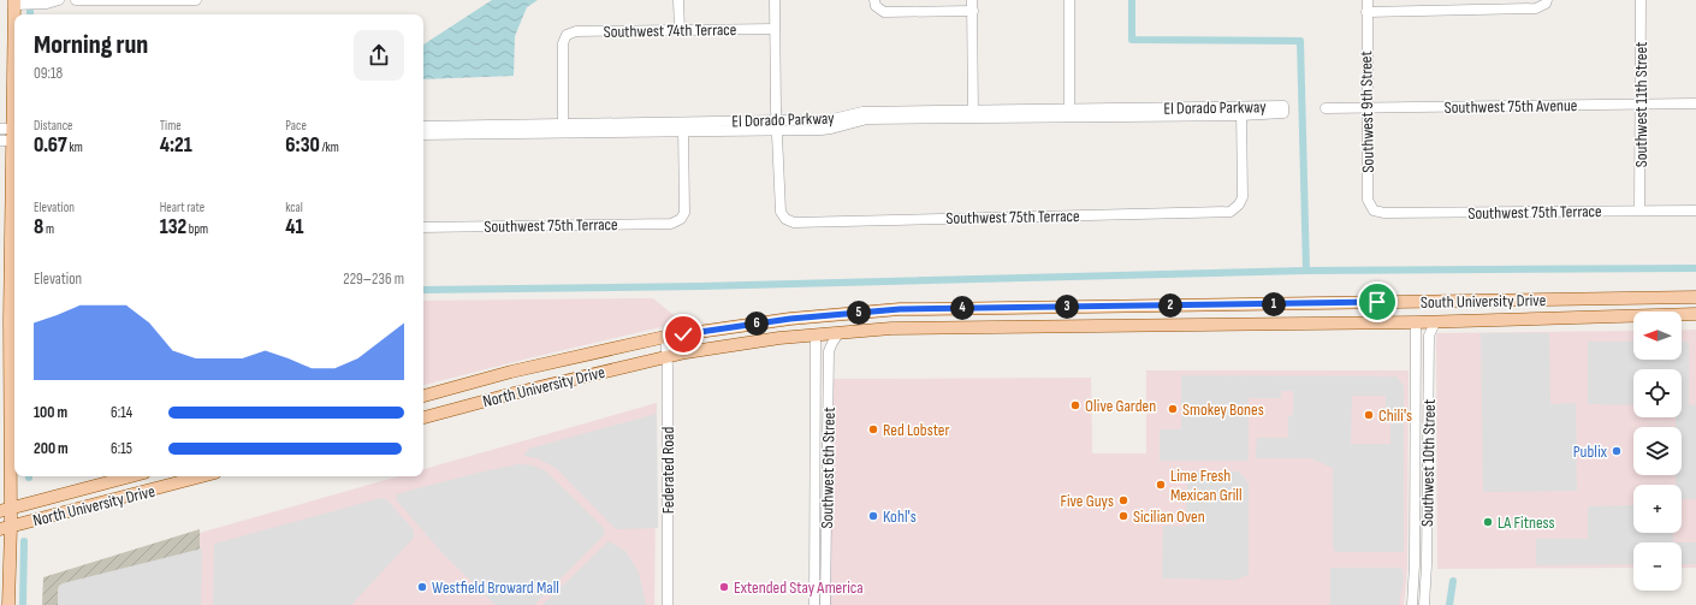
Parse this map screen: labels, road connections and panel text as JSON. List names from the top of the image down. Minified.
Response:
{"streets":{"main road":["South University Drive","North University Drive"],"street":["Southwest 74th Terrace","Southwest 11th Street","Southwest 75th Avenue","El Dorado Parkway","Southwest 9th Street","Southwest 75th Terrace","Southwest 10th Street","Southwest 6th Street","Federated Road"]},"crossings":[["Southwest 74th Terrace","El Dorado Parkway"],["Southwest 11th Street","Southwest 75th Avenue"],["Southwest 11th Street","Southwest 75th Terrace"],["Southwest 75th Avenue","Southwest 9th Street"],["El Dorado Parkway","Southwest 75th Terrace"],["Southwest 9th Street","Southwest 75th Terrace"],["South University Drive","North University Drive"],["South University Drive","Southwest 10th Street"],["South University Drive","Southwest 6th Street"],["South University Drive","Federated Road"],["North University Drive","Federated Road"]],"places":["Olive Garden","Smokey Bones","Chili's","Red Lobster","Publix","Lime Fresh Mexican Grill","Five Guys","Kohl's","Sicilian Oven","LA Fitness","Westfield Broward Mall","Extended Stay America"],"north":"left","page":{"heading":["Morning run","09:18"],"stats":[["Distance","0.67 km"],["Time","4:21"],["Pace","6:30 /km"],["Elevation","8 m"],["Heart rate","132 bpm"],["kcal","41"]],"chart":["Elevation","229–236 m"],"pins":["1","2","3","4","5","6"],"map_buttons":["+","−"],"list":[{"name":"100 m","note":"6:14"},{"name":"200 m","note":"6:15"}]}}
